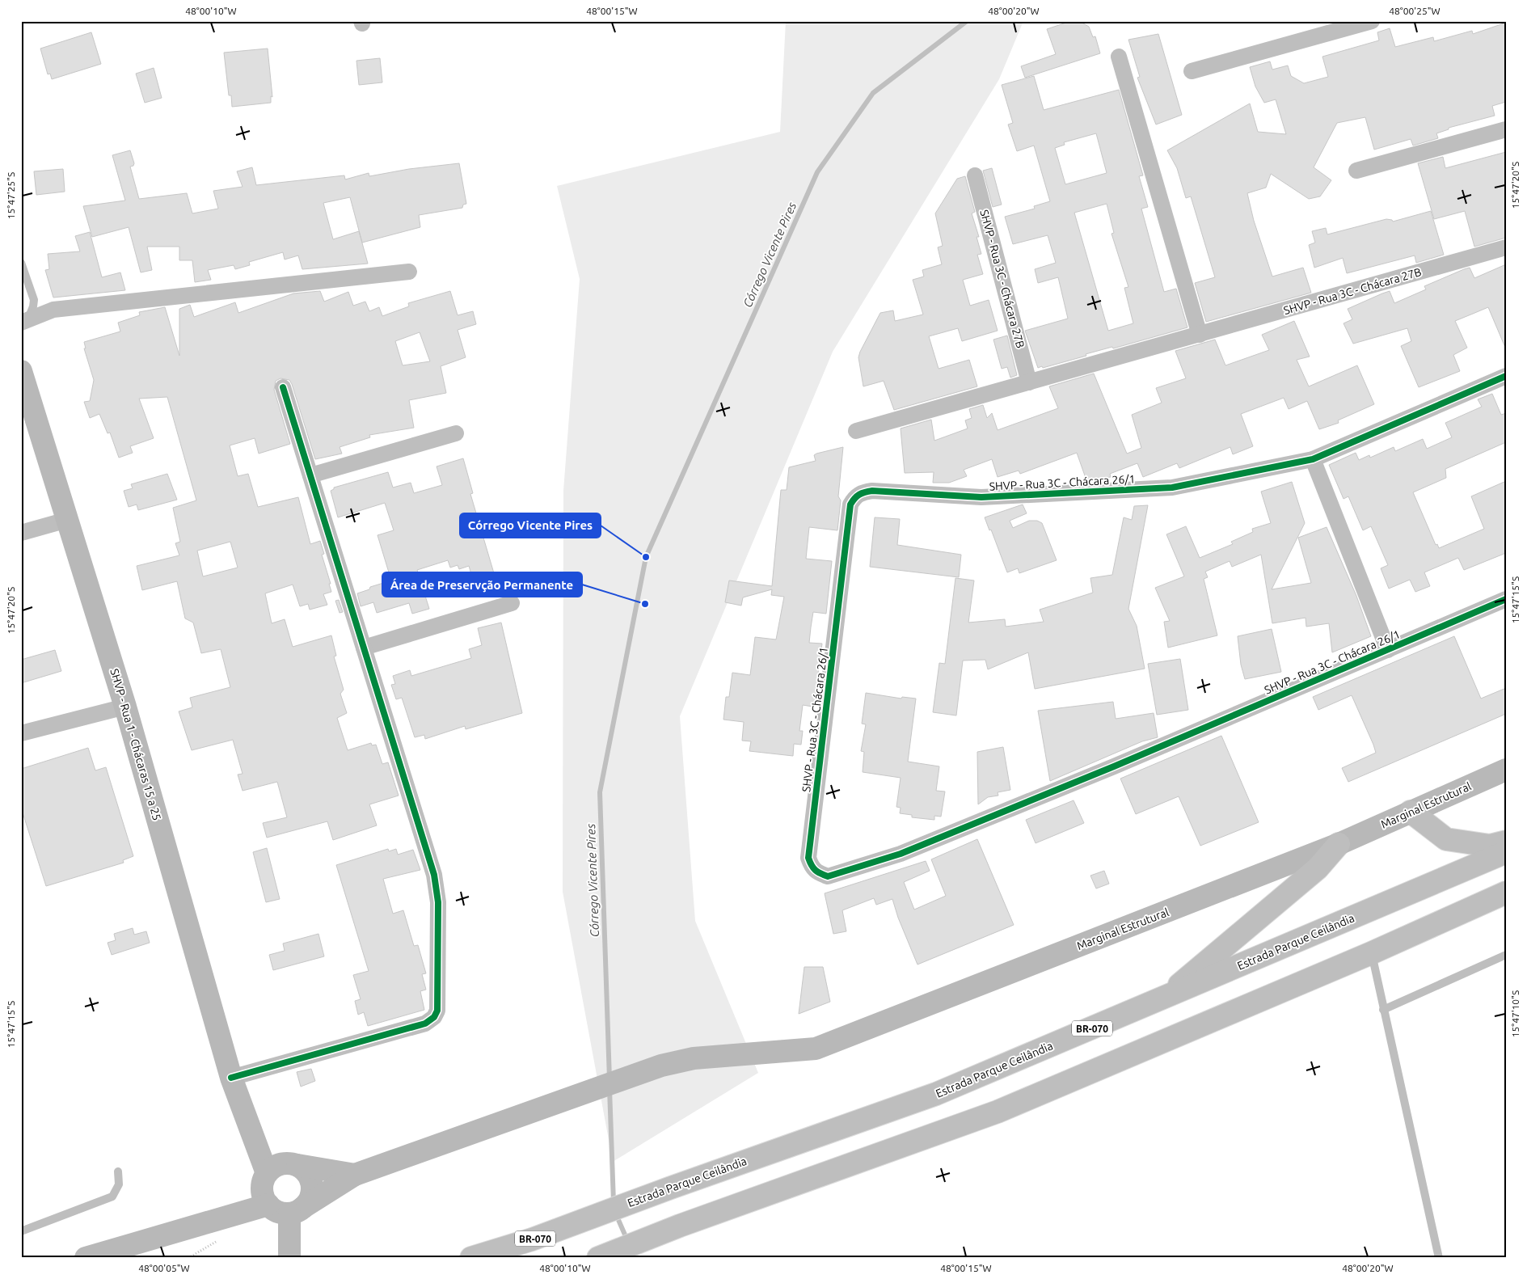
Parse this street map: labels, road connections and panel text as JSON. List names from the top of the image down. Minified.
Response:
{"streets":{"highway":["Estrada Parque Ceilândia","BR-070"],"street":["SHVP - Rua 3C - Chácara 27B","SHVP - Rua 3C - Chácara 26/1","SHVP - Rua 1 - Chácaras 15 a 25","Marginal Estrutural"]},"crossings":[["SHVP - Rua 1 - Chácaras 15 a 25","Marginal Estrutural"]],"water":["Córrego Vicente Pires"],"places":["Córrego Vicente Pires","Área de Preservção Permanente"],"coordinates":["48°00'10\"W","48°00'15\"W","48°00'20\"W","48°00'25\"W","15°47'20\"S","15°47'25\"S","15°47'15\"S","15°47'10\"S","48°00'05\"W"]}
